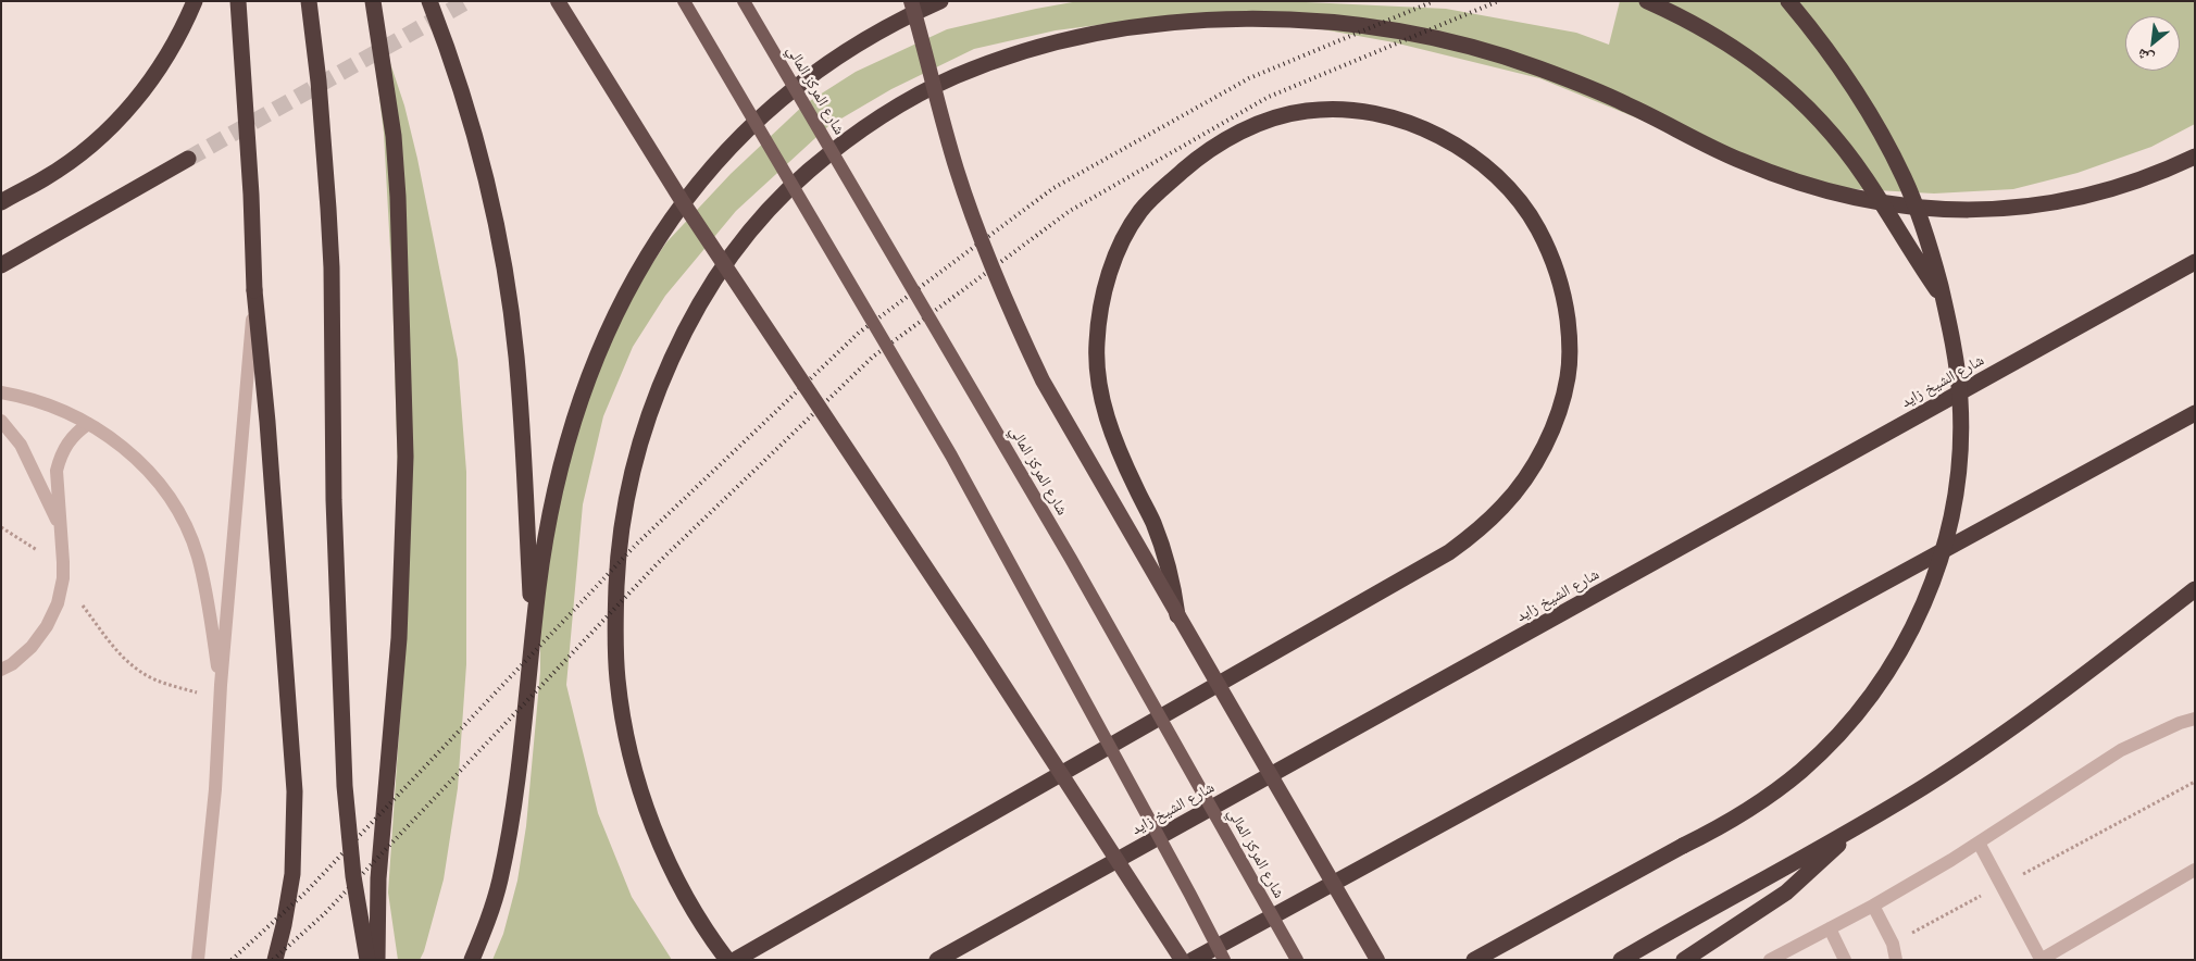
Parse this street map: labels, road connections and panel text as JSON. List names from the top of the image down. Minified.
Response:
{"streets":{"highway":["شارع الشيخ زايد"],"main road":["شارع المركز المالي"]},"north":"bottom left"}
